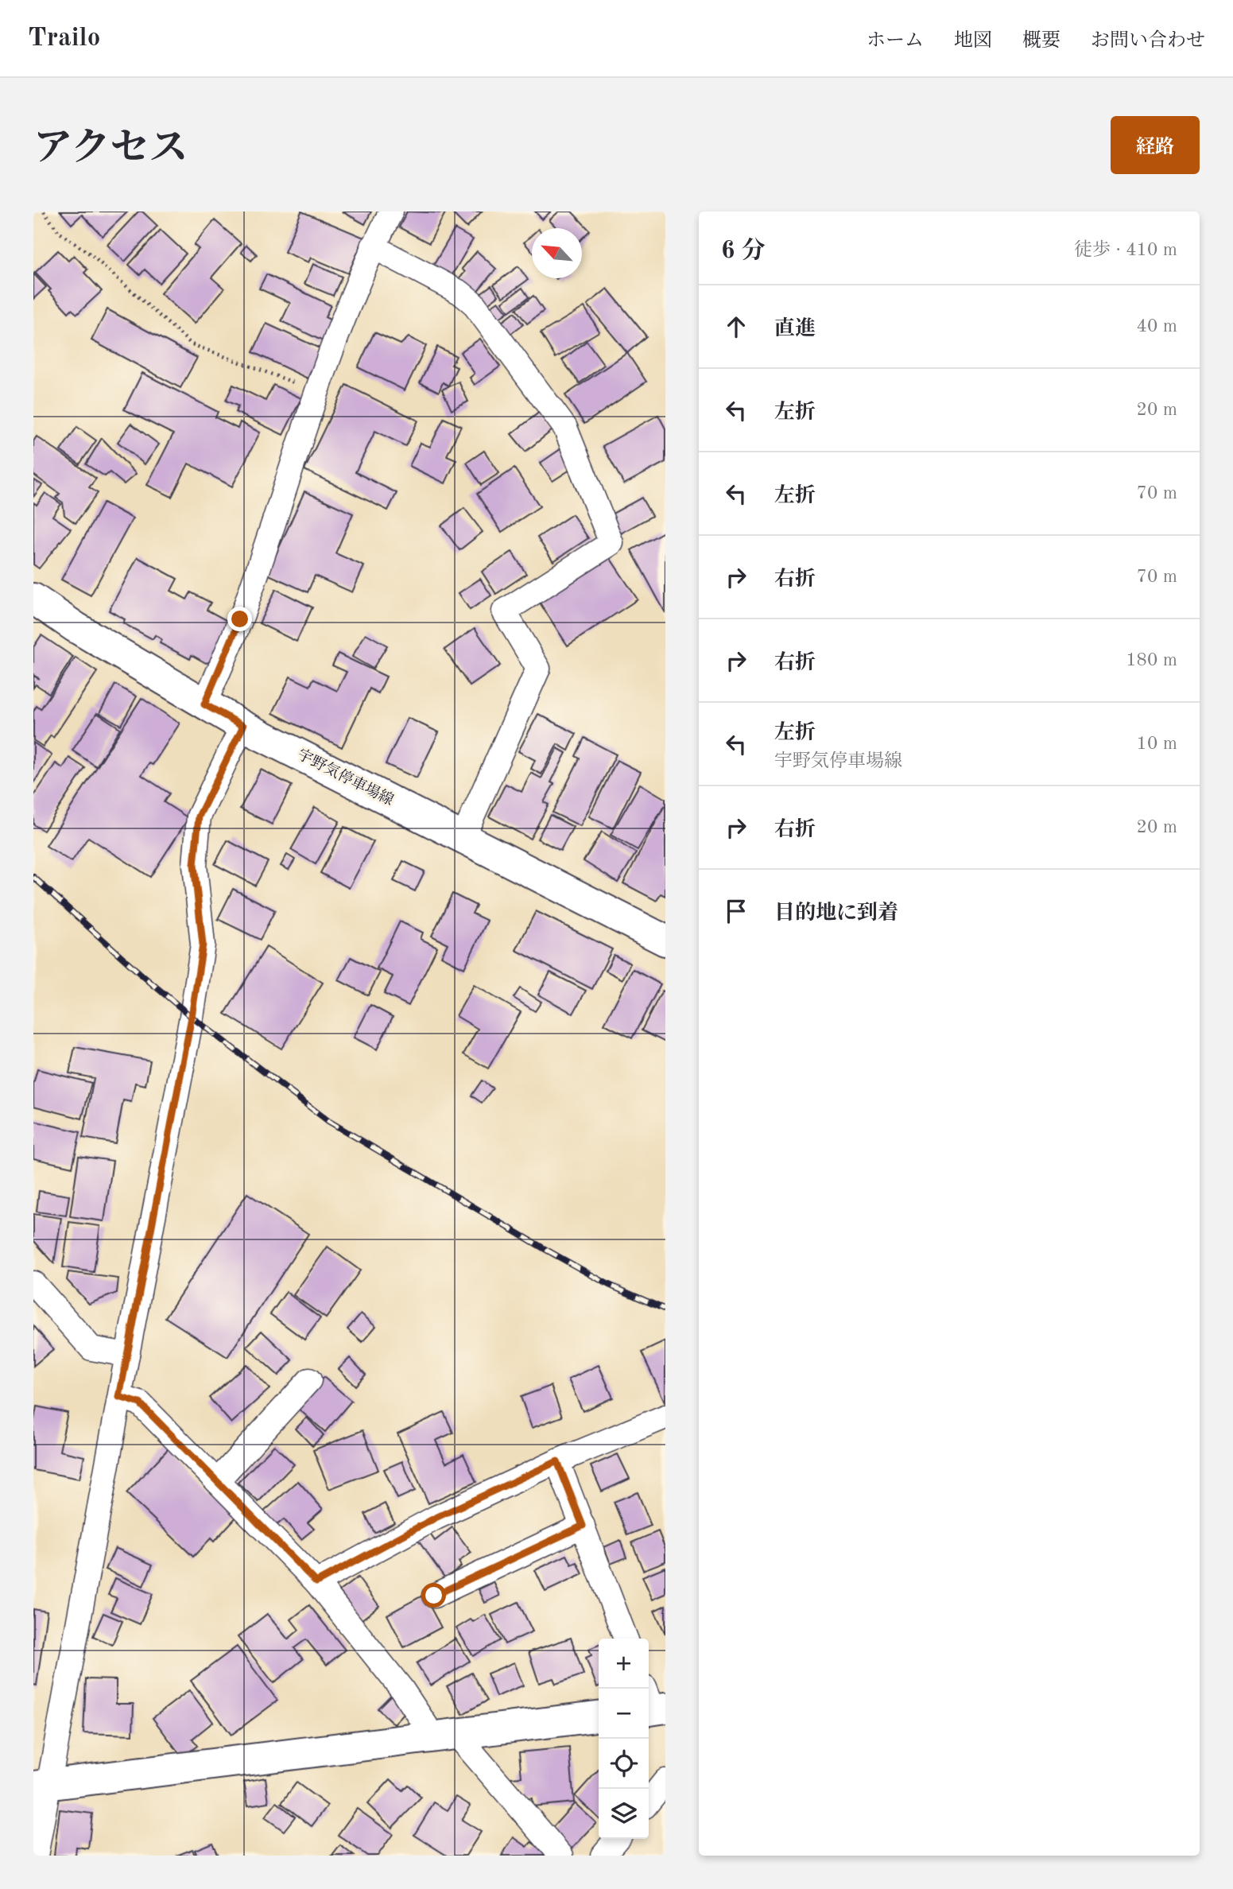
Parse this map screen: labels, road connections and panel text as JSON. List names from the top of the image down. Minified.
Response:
{"streets":{"main road":["宇野気停車場線"]},"north":"top left","page":{"header":"Trailo","nav":["ホーム","地図","概要","お問い合わせ"],"title":"アクセス","buttons":"経路","heading":["6 分","徒歩 · 410 m"],"list":[["直進","40 m"],["左折","20 m"],["左折","70 m"],["右折","70 m"],["右折","180 m"],["左折","宇野気停車場線","10 m"],["右折","20 m"],"目的地に到着"],"map_buttons":["+","−"]}}
